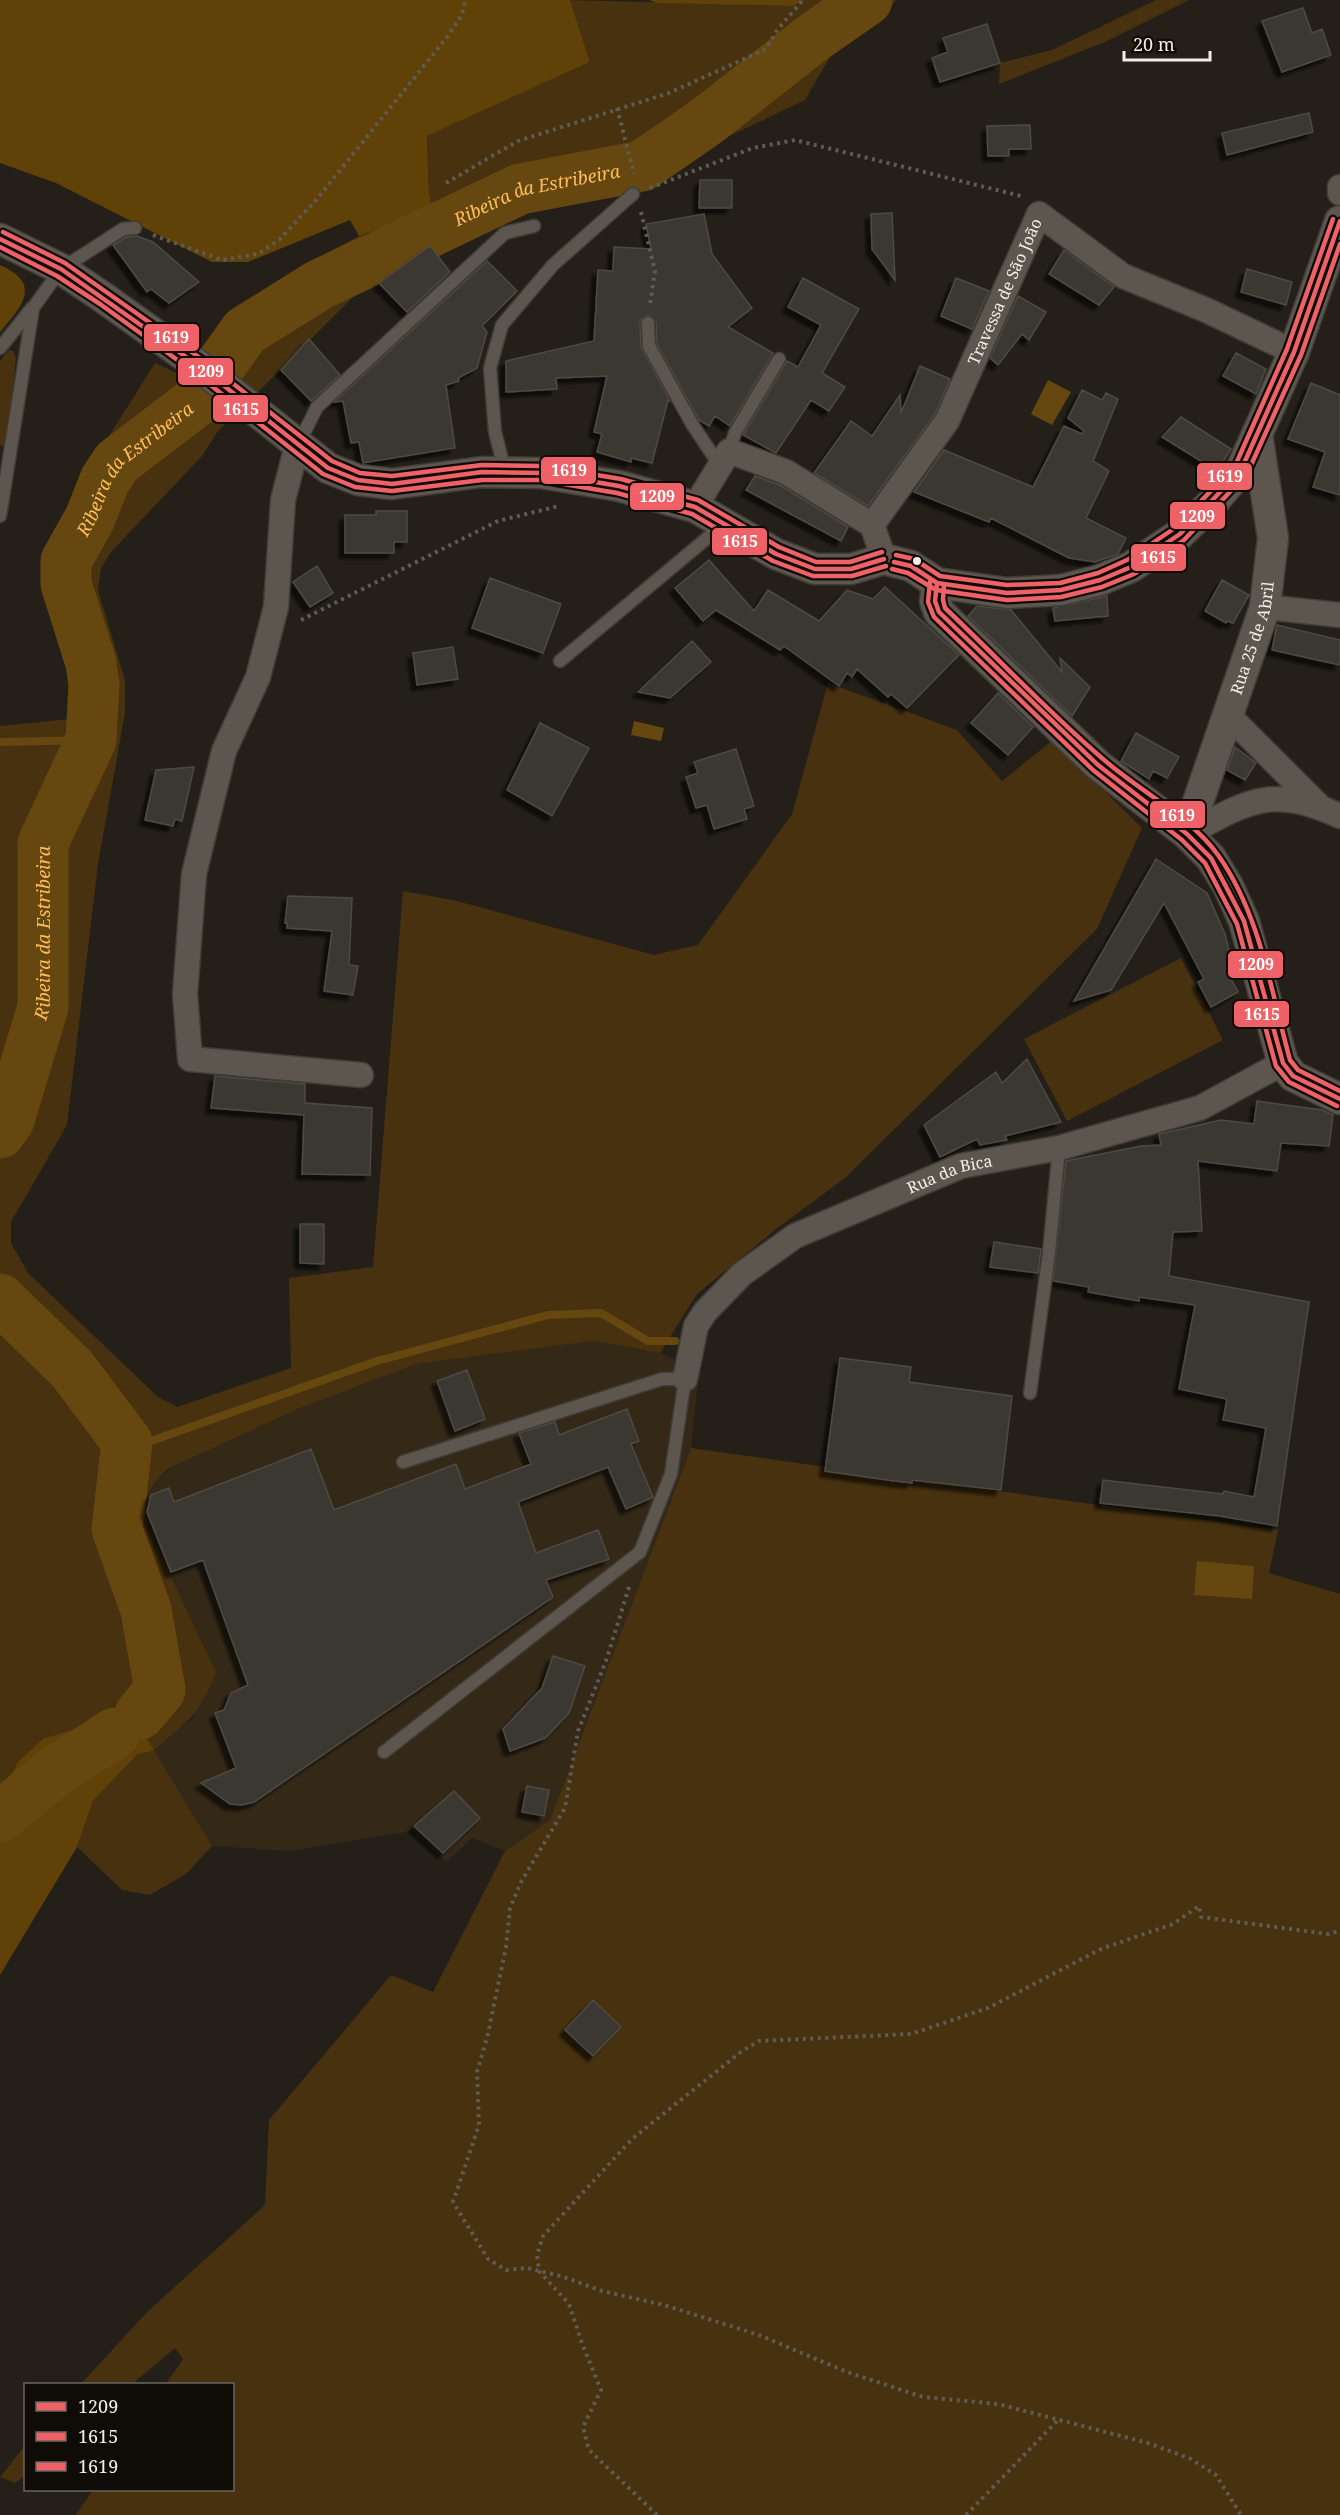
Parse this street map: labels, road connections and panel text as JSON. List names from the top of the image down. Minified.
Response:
{"streets":{"street":["Travessa de São João","Rua 25 de Abril","Rua da Bica"]},"water":["Ribeira da Estribeira"],"lines":["transit line 1619","transit line 1209","transit line 1615"],"legend":["1209","1615","1619"],"scale_bar":"20 m"}
